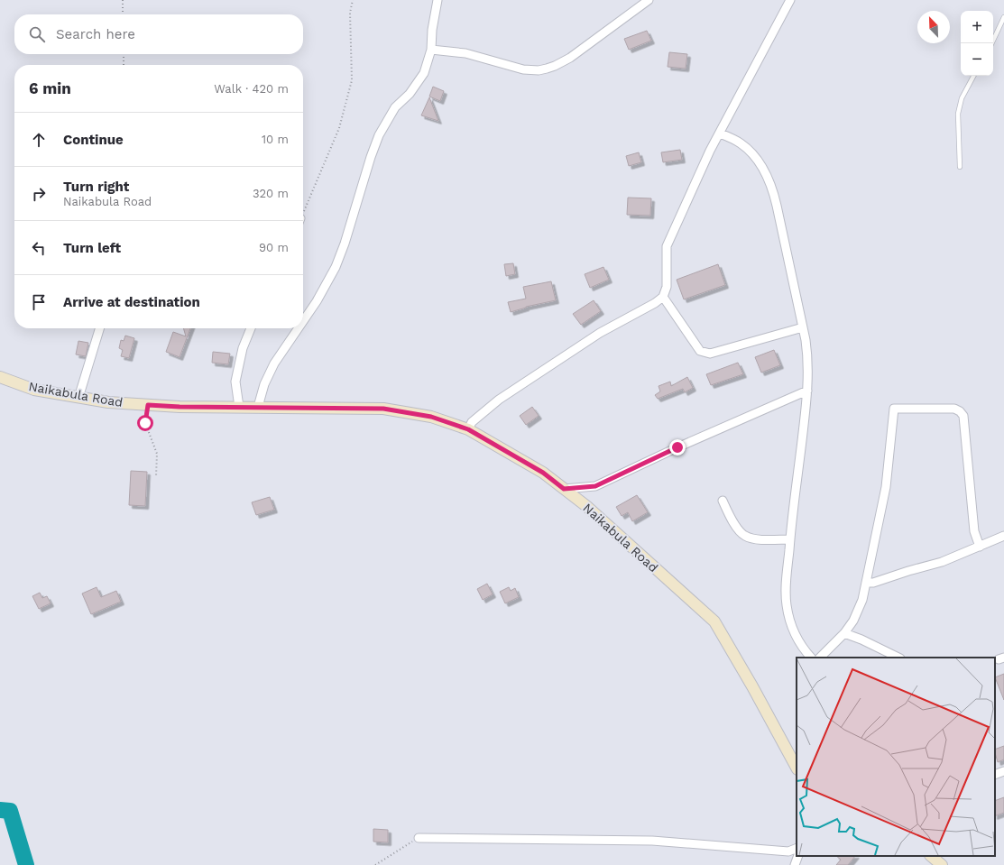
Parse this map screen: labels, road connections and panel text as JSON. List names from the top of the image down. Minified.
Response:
{"streets":{"street":["Naikabula Road"]},"north":"top left","page":{"map_buttons":["+","−"],"search":"Search here","heading":["6 min","Walk · 420 m"],"list":[["Continue","10 m"],["Turn right","Naikabula Road","320 m"],["Turn left","90 m"],"Arrive at destination"]}}
